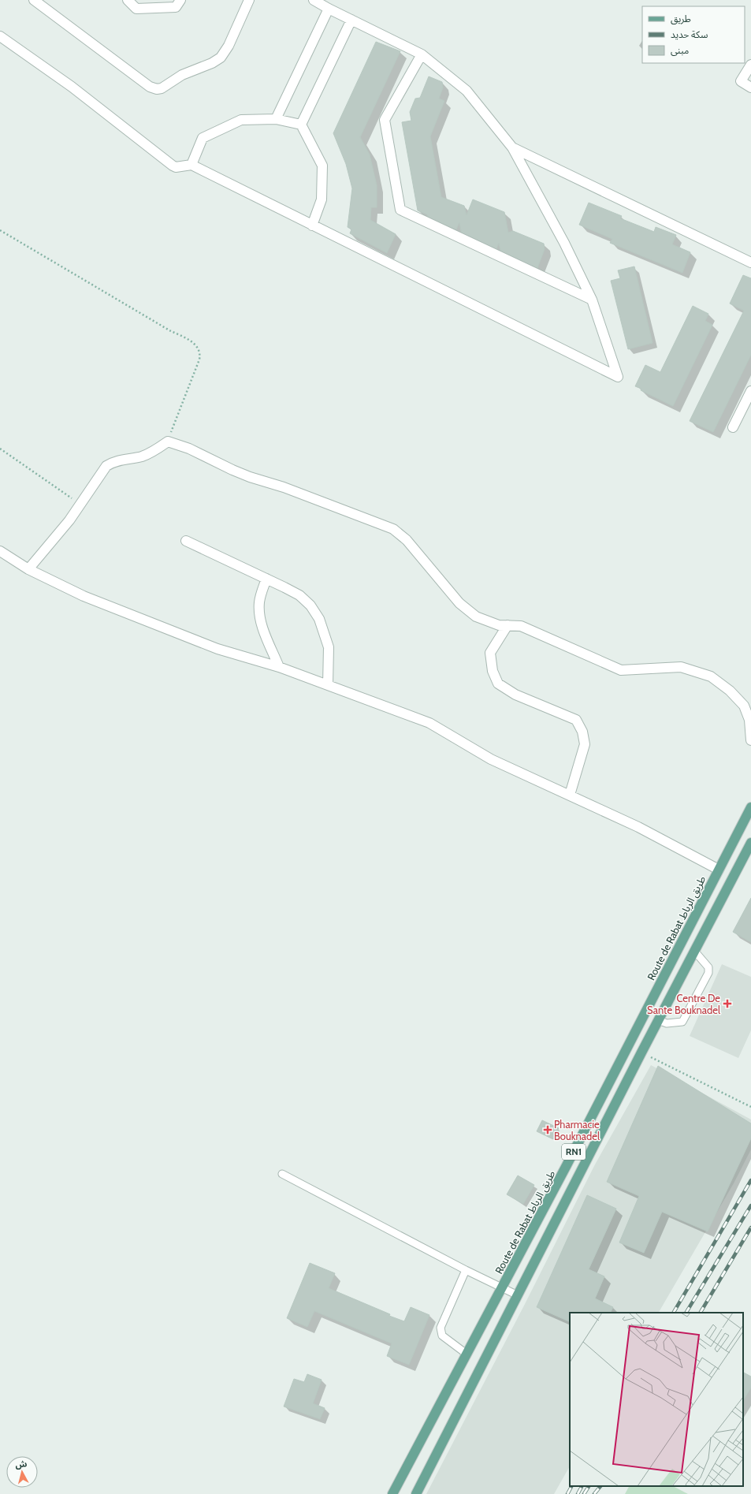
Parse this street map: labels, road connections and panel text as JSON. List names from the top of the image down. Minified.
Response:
{"streets":{"main road":["Route de Rabat طريق الرباط","RN1"]},"places":{"health":["Centre De Sante Bouknadel","Pharmacie Bouknadel"]},"legend":["طريق","سكة حديد","مبنى"],"north":"top"}
